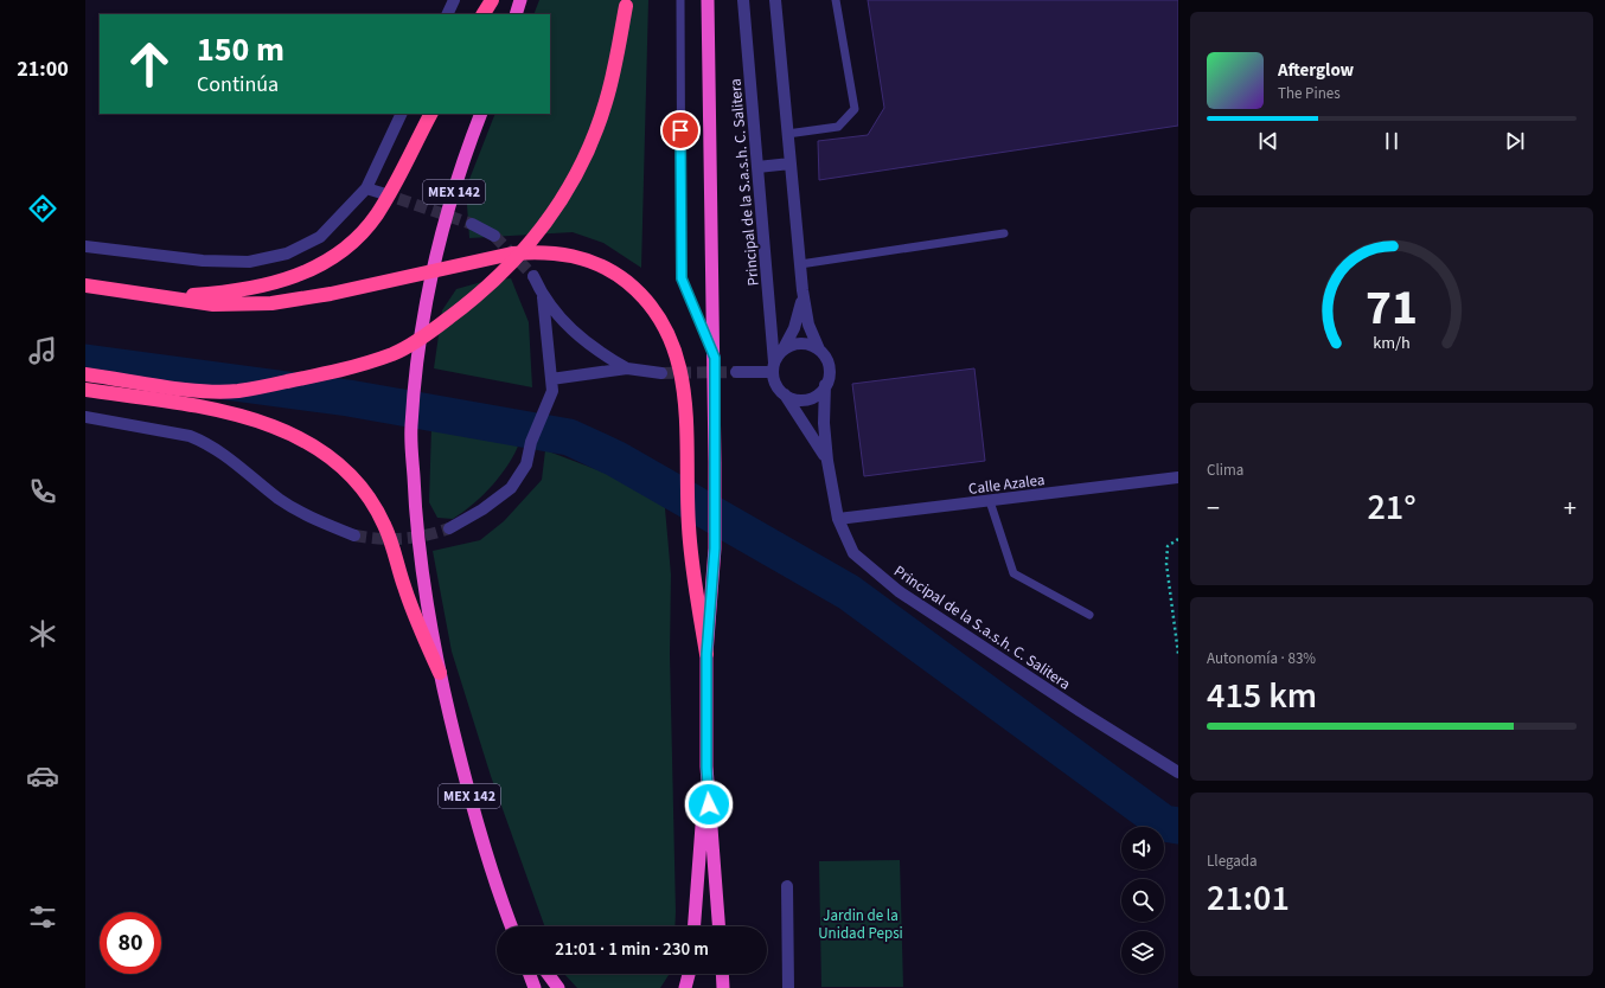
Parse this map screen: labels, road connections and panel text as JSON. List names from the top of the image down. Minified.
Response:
{"streets":{"highway":["MEX 142"],"street":["Principal de la S.a.s.h. C. Salitera","Calle Azalea"]},"crossings":[["Principal de la S.a.s.h. C. Salitera","Calle Azalea"]],"parks":["Jardin de la Unidad Pepsi"],"page":{"tabs":"21:00","turn":["150 m","Continúa"],"song":["Afterglow","The Pines"],"tile":["Clima",["Autonomía · 83%","415 km"],["Llegada","21:01"]],"heat":["−","21°","+"],"limit":"80","trip":"21:01 · 1 min · 230 m","gauge":["71","km/h"]}}
